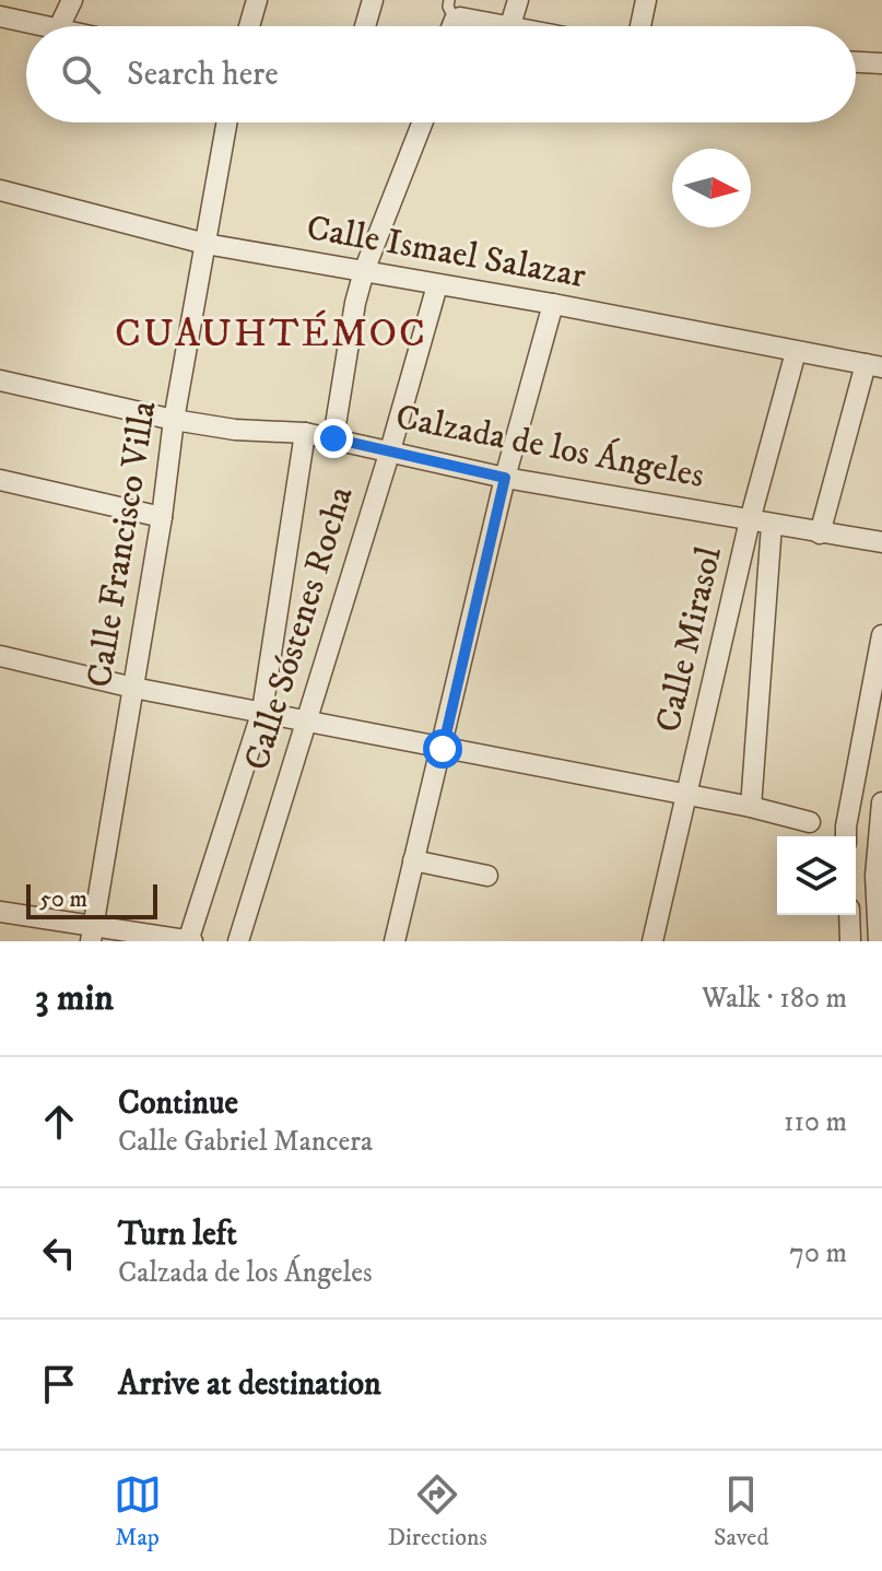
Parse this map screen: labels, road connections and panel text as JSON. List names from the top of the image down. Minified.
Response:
{"streets":{"street":["Calle Ismael Salazar","Calzada de los Ángeles","Calle Francisco Villa","Calle Sóstenes Rocha","Calle Mirasol"]},"crossings":[["Calle Ismael Salazar","Calle Francisco Villa"],["Calle Ismael Salazar","Calle Sóstenes Rocha"],["Calle Ismael Salazar","Calle Mirasol"],["Calzada de los Ángeles","Calle Francisco Villa"],["Calzada de los Ángeles","Calle Sóstenes Rocha"],["Calzada de los Ángeles","Calle Mirasol"]],"districts":["CUAUHTÉMOC"],"scale_bar":"50 m","north":"right","page":{"search":"Search here","scale":"50 m","heading":["3 min","Walk · 180 m"],"list":[["Continue","Calle Gabriel Mancera","110 m"],["Turn left","Calzada de los Ángeles","70 m"],"Arrive at destination"],"nav":["Map","Directions","Saved"]}}
